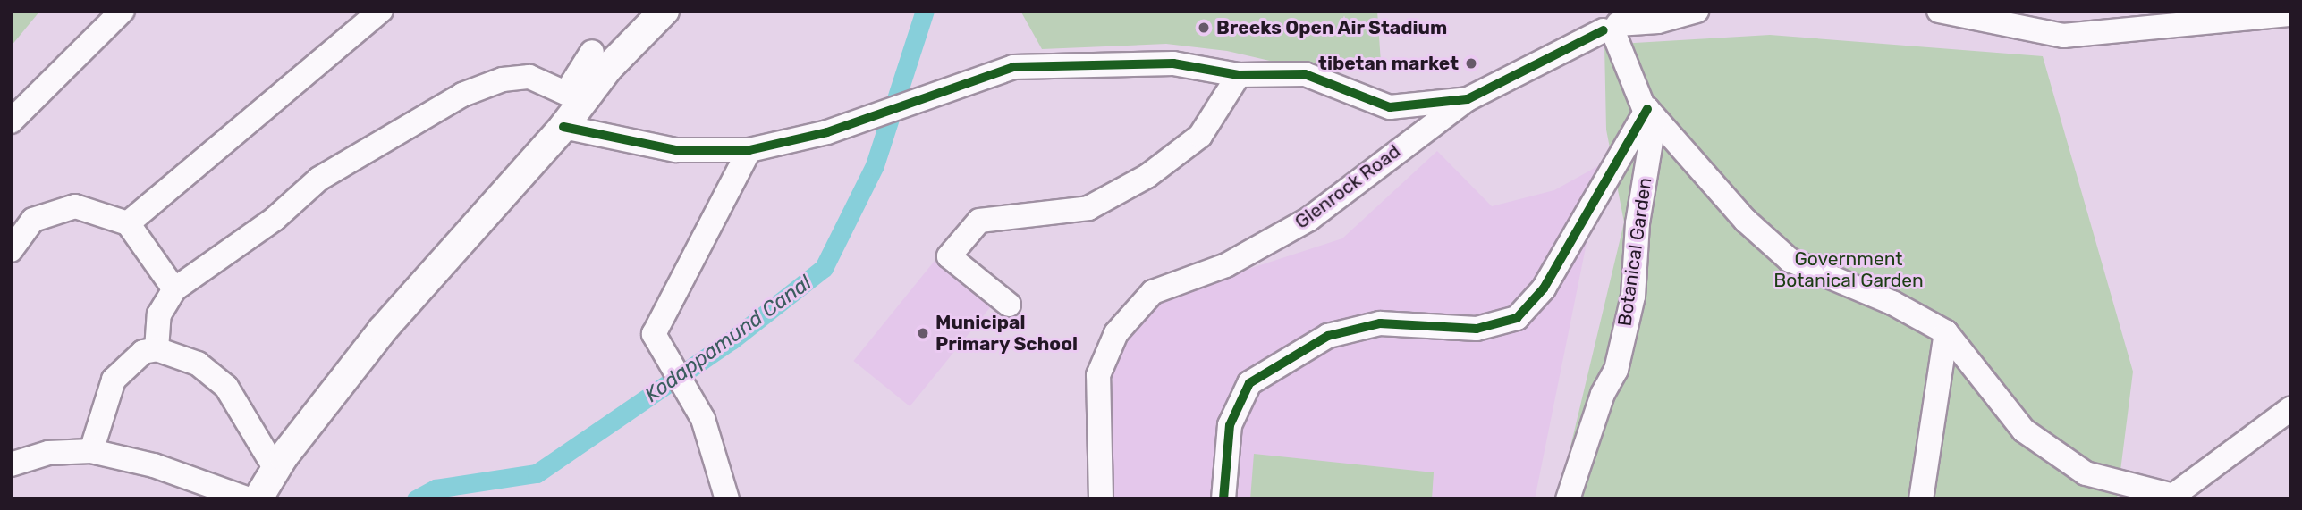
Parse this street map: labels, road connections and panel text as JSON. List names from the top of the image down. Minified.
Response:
{"streets":{"street":["Glenrock Road","Botanical Garden"]},"water":["Kodappamund Canal"],"parks":["Government Botanical Garden"],"places":["Breeks Open Air Stadium","tibetan market","Municipal Primary School"]}
